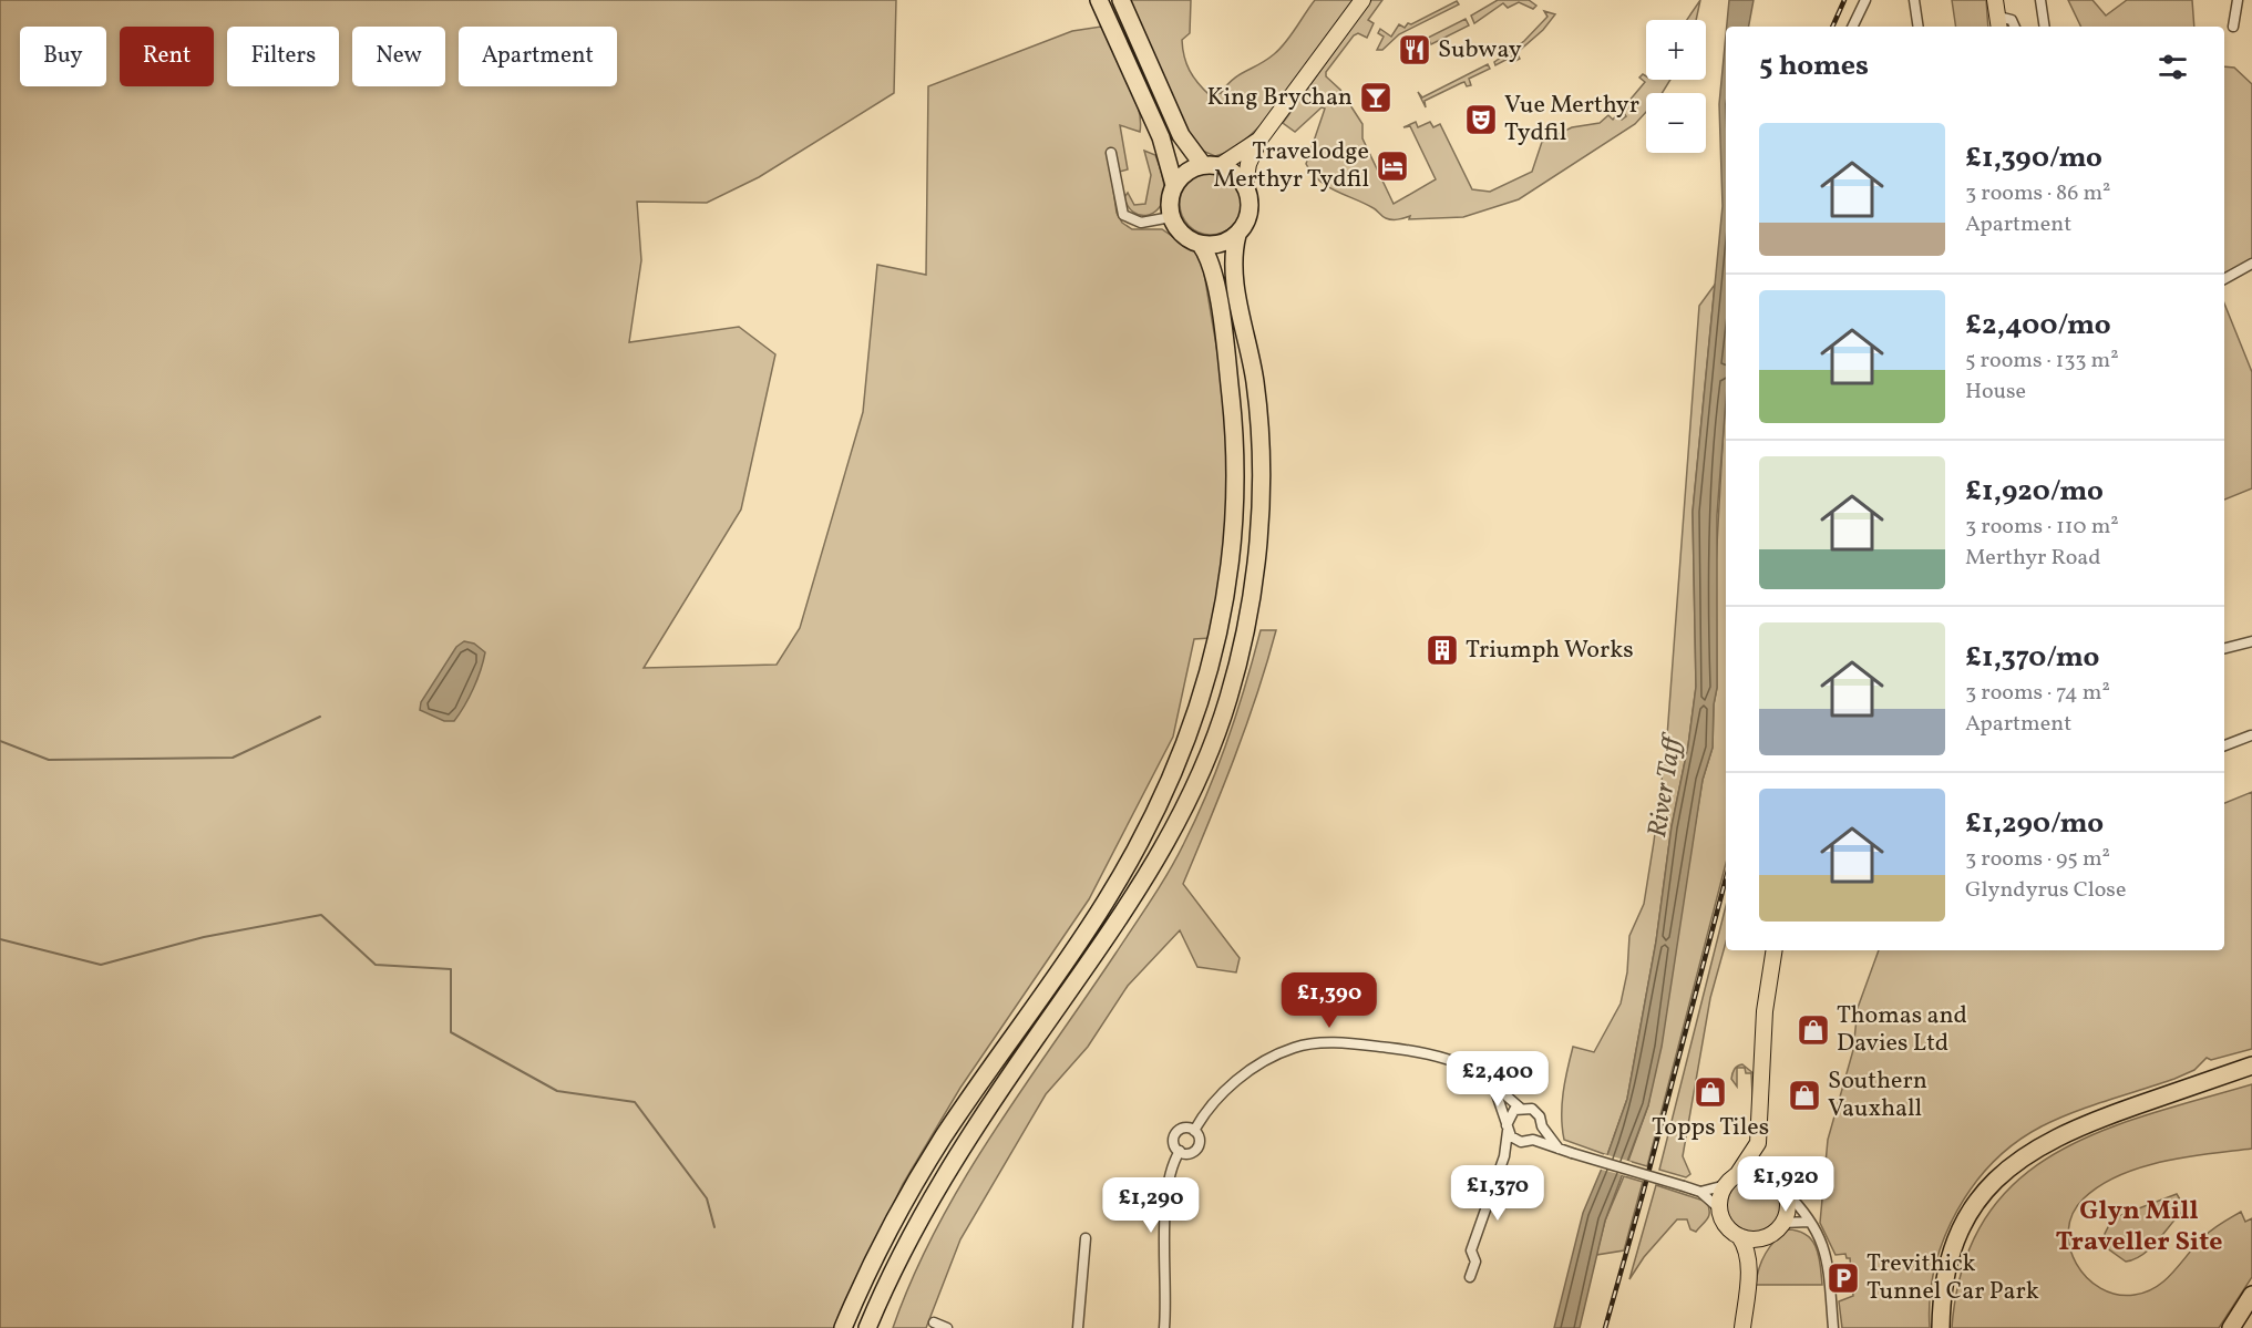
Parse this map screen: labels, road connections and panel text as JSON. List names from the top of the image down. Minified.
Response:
{"districts":["Glyn Mill Traveller Site"],"water":["River Taff"],"places":{"restaurant":["Subway"],"bar":["King Brychan"],"theatre":["Vue Merthyr Tydfil"],"hotel":["Travelodge Merthyr Tydfil"],"building":["Triumph Works"],"shop":["Thomas and Davies Ltd","Topps Tiles","Southern Vauxhall"],"parking":["Trevithick Tunnel Car Park"]},"page":{"map_buttons":["+","−"],"chip":["Buy","Rent","Filters","New","Apartment"],"heading":"5 homes","list":[{"name":"£1,390/mo","note":"3 rooms · 86 m² · Apartment"},{"name":"£2,400/mo","note":"5 rooms · 133 m² · House"},{"name":"£1,920/mo","note":"3 rooms · 110 m² · Merthyr Road"},{"name":"£1,370/mo","note":"3 rooms · 74 m² · Apartment"},{"name":"£1,290/mo","note":"3 rooms · 95 m² · Glyndyrus Close"}],"price":["£1,390","£2,400","£1,920","£1,370","£1,290"]}}
